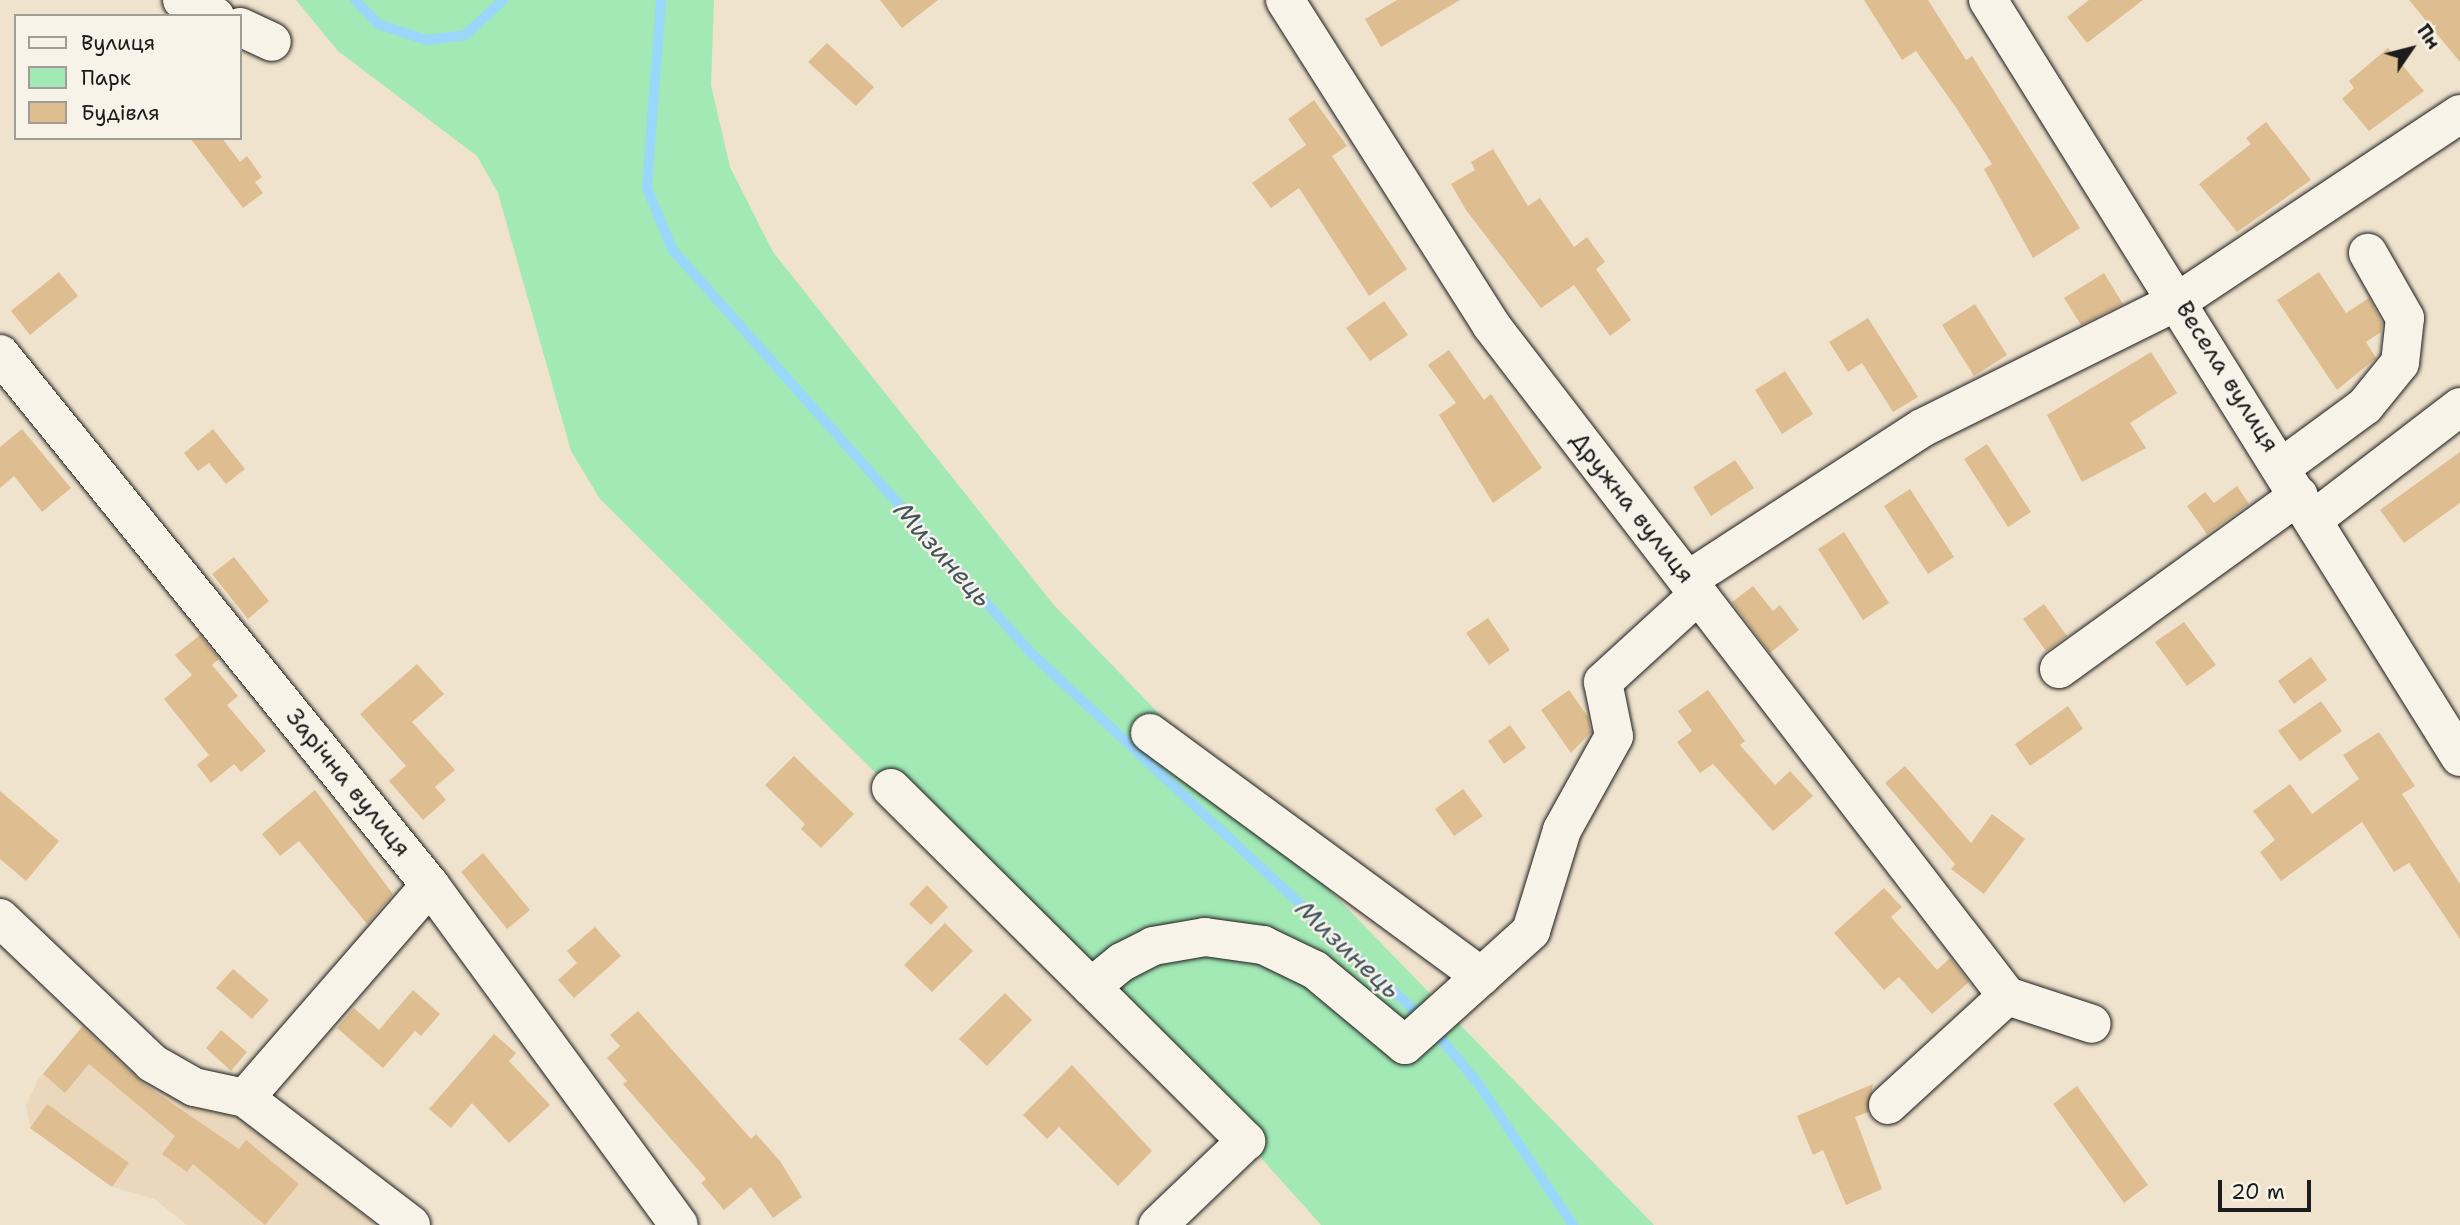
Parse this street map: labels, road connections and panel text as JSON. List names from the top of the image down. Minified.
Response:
{"streets":{"street":["Весела вулиця","Дружна вулиця","Зарічна вулиця"]},"water":["Мизинець"],"legend":["Вулиця","Парк","Будівля"],"scale_bar":"20 m","north":"top right"}
